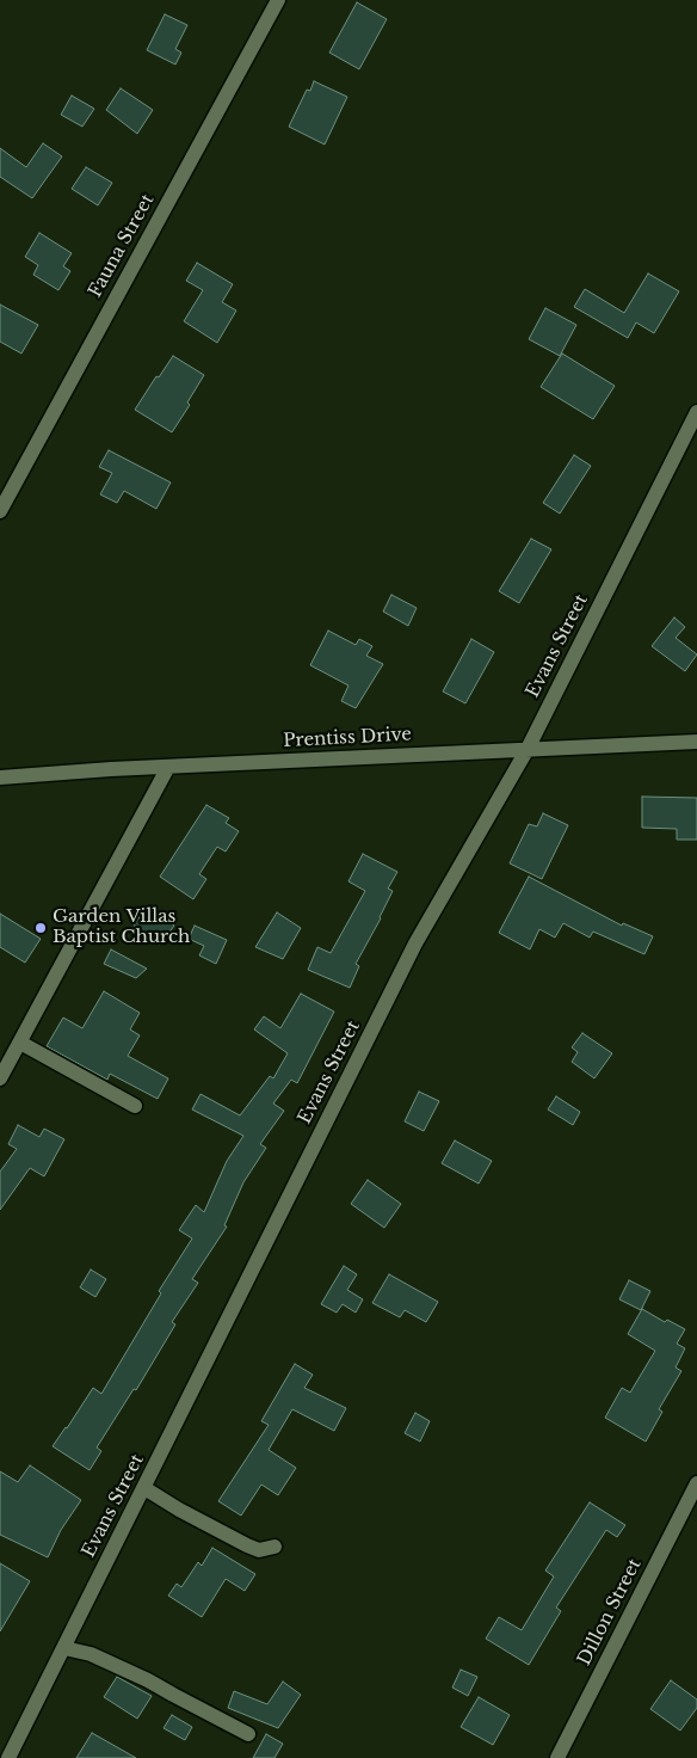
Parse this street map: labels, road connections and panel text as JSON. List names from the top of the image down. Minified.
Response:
{"streets":{"street":["Fauna Street","Evans Street","Prentiss Drive","Dillon Street"]},"crossings":[["Evans Street","Prentiss Drive"]],"places":["Garden Villas Baptist Church"]}
